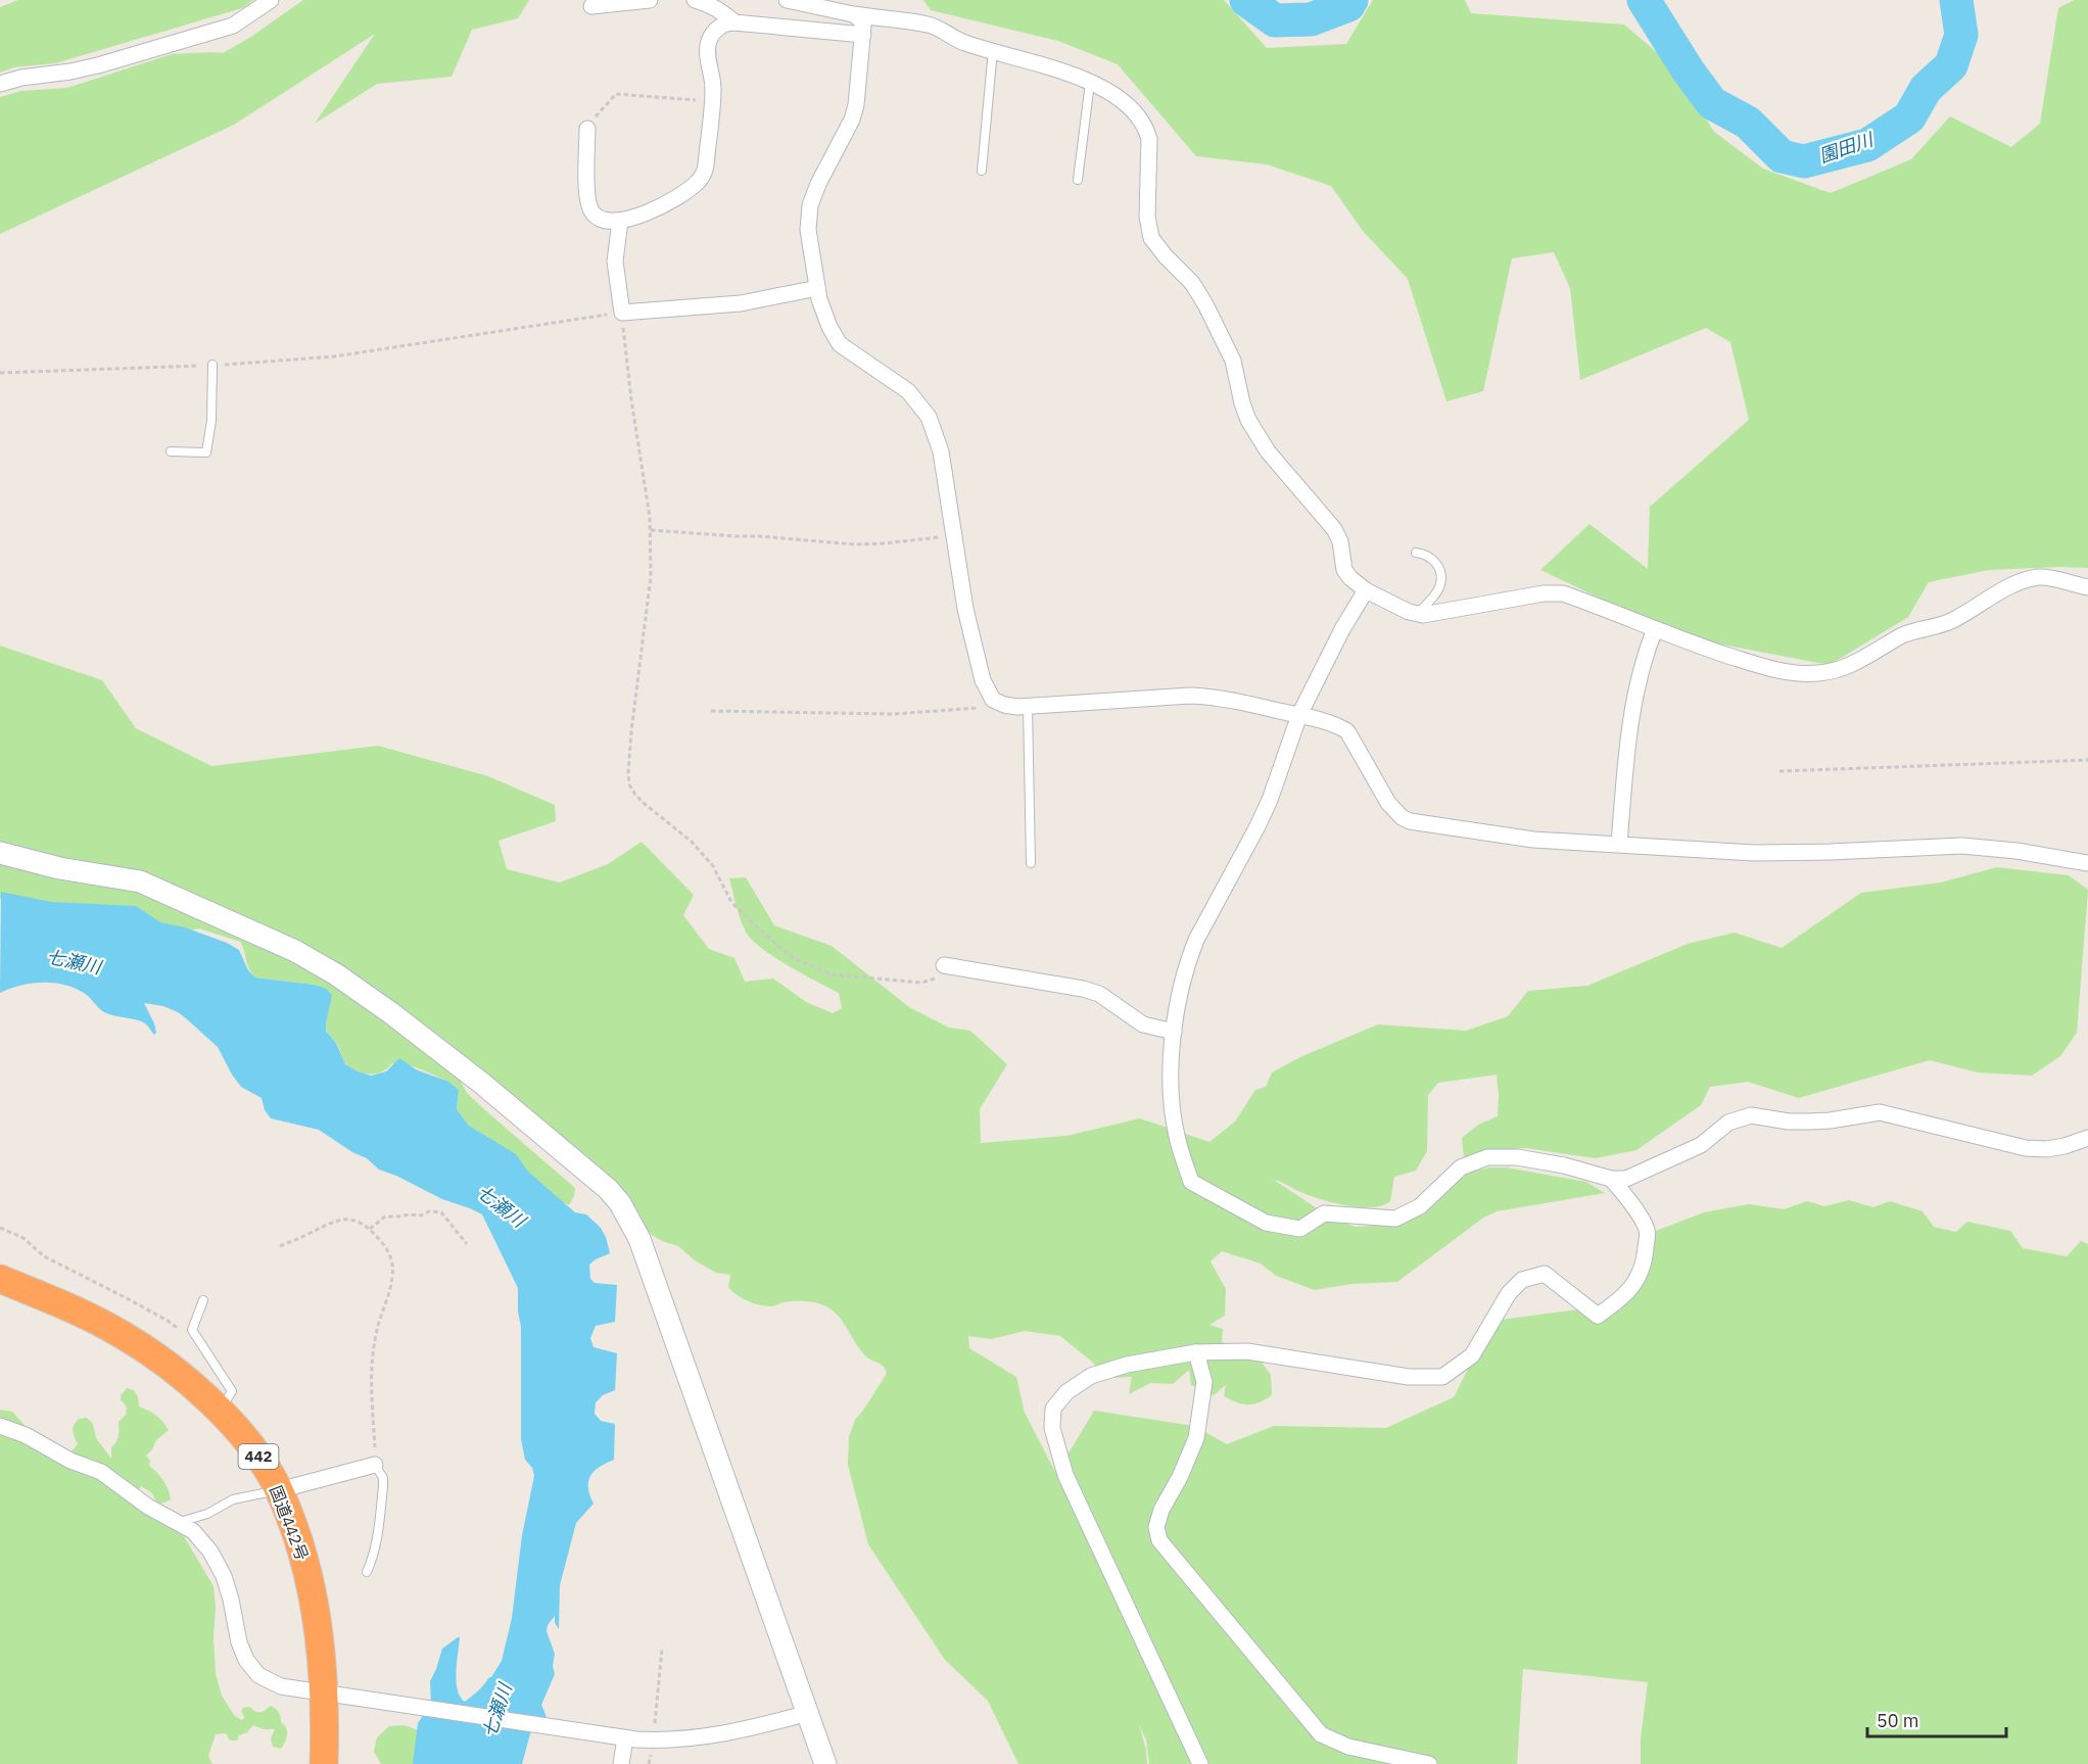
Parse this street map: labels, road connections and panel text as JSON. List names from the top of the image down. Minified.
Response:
{"streets":{"highway":["442","国道442号"]},"water":["園田川","七瀬川"],"scale_bar":"50 m"}
